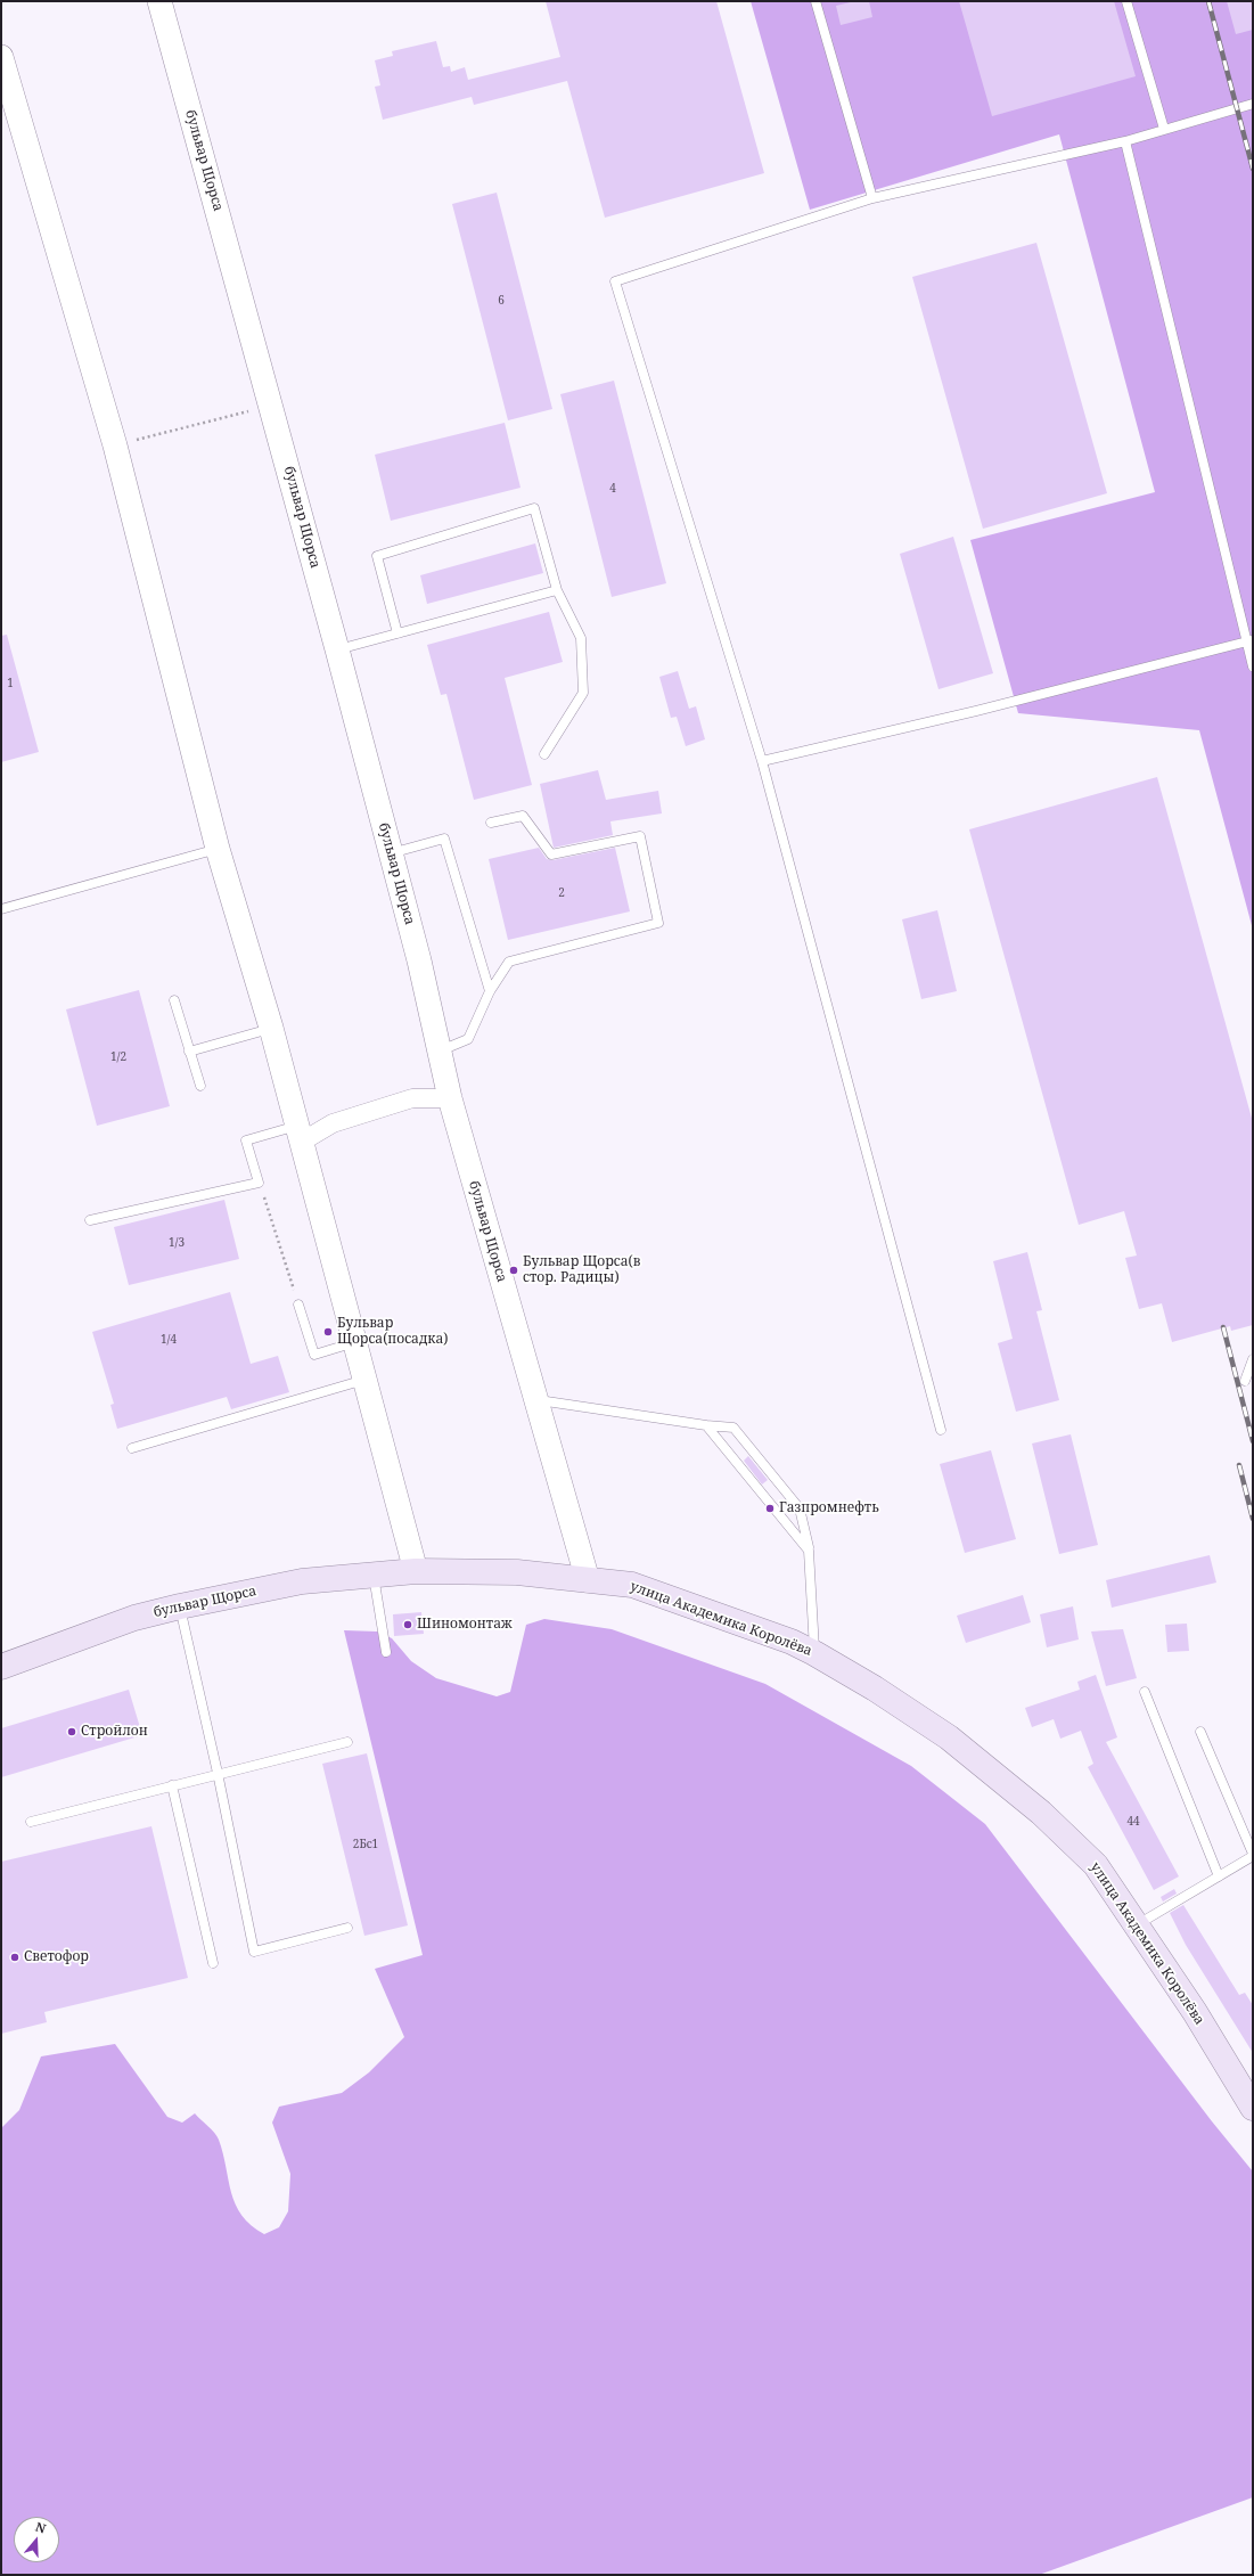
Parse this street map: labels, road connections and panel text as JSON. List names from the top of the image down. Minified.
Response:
{"streets":{"main road":["бульвар Щорса","улица Академика Королёва"]},"crossings":[["бульвар Щорса","улица Академика Королёва"]],"places":["Бульвар Щорса(в стор. Радицы)","Бульвар Щорса(посадка)","Газпромнефть","Шиномонтаж","Стройлон","Светофор"],"house_numbers":["6","4","1","2","1/2","1/3","1/4","44","2Бс1"],"north":"top"}
